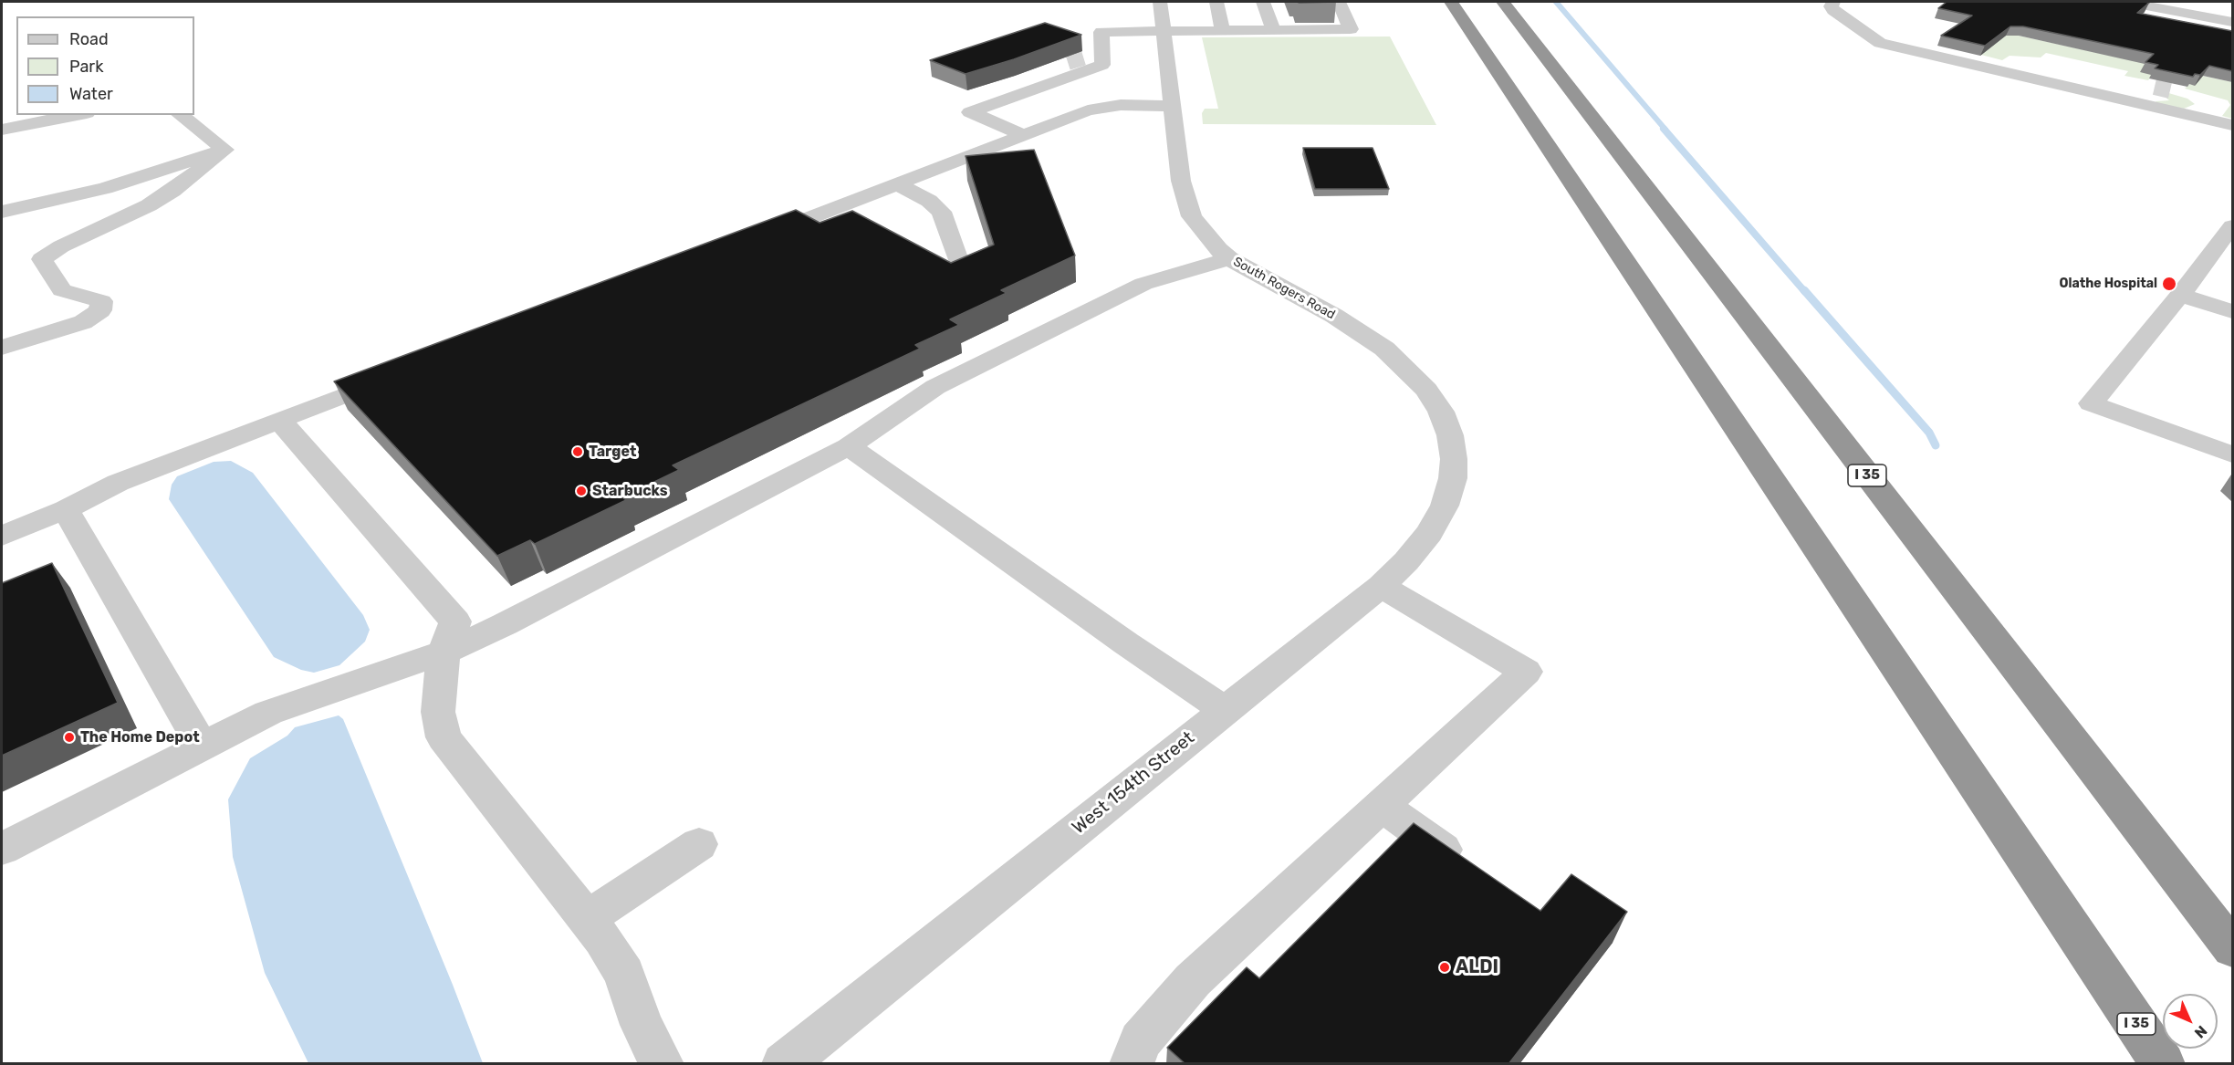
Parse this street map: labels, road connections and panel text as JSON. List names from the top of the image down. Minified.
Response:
{"streets":{"highway":["I 35"],"street":["South Rogers Road","West 154th Street"]},"crossings":[["South Rogers Road","West 154th Street"]],"places":["Olathe Hospital","Target","Starbucks","The Home Depot","ALDI"],"legend":["Road","Park","Water"],"north":"bottom right"}
